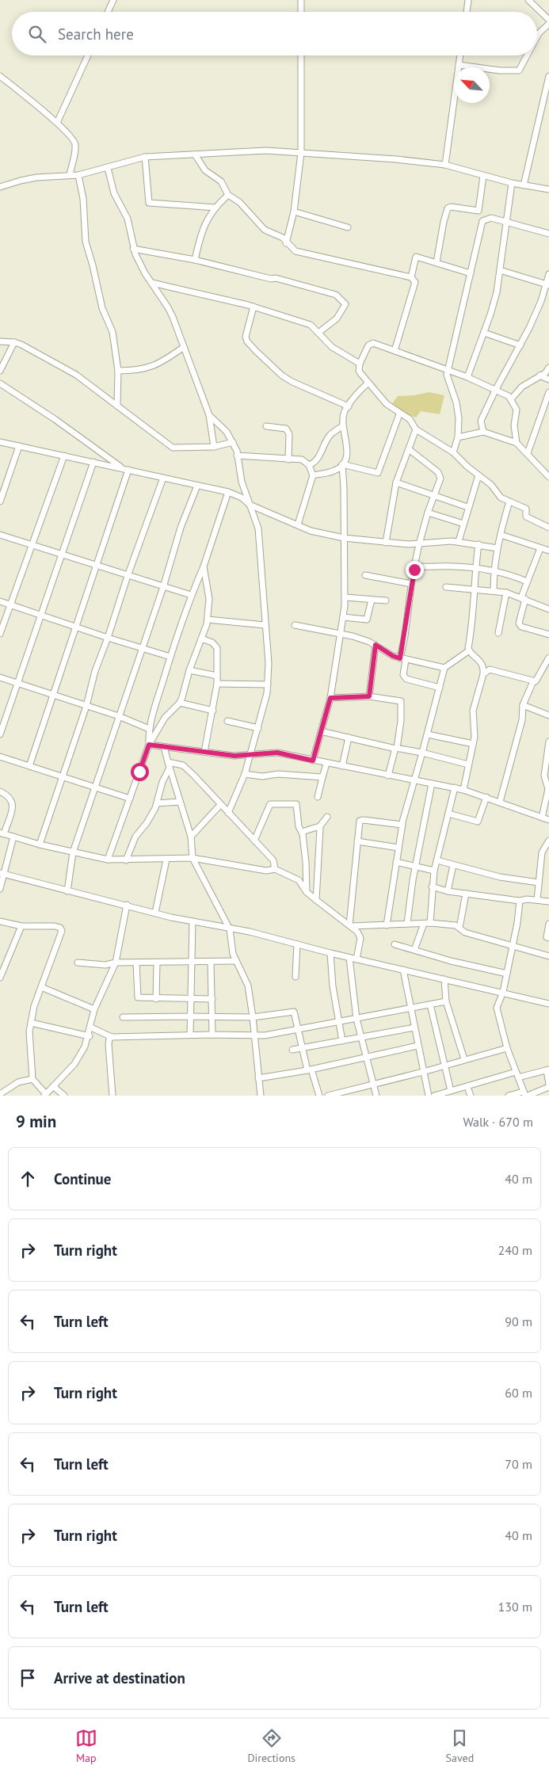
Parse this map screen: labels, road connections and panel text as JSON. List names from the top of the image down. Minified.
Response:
{"north":"top left","page":{"search":"Search here","heading":["9 min","Walk · 670 m"],"list":[["Continue","40 m"],["Turn right","240 m"],["Turn left","90 m"],["Turn right","60 m"],["Turn left","70 m"],["Turn right","40 m"],["Turn left","130 m"],"Arrive at destination"],"nav":["Map","Directions","Saved"]}}
